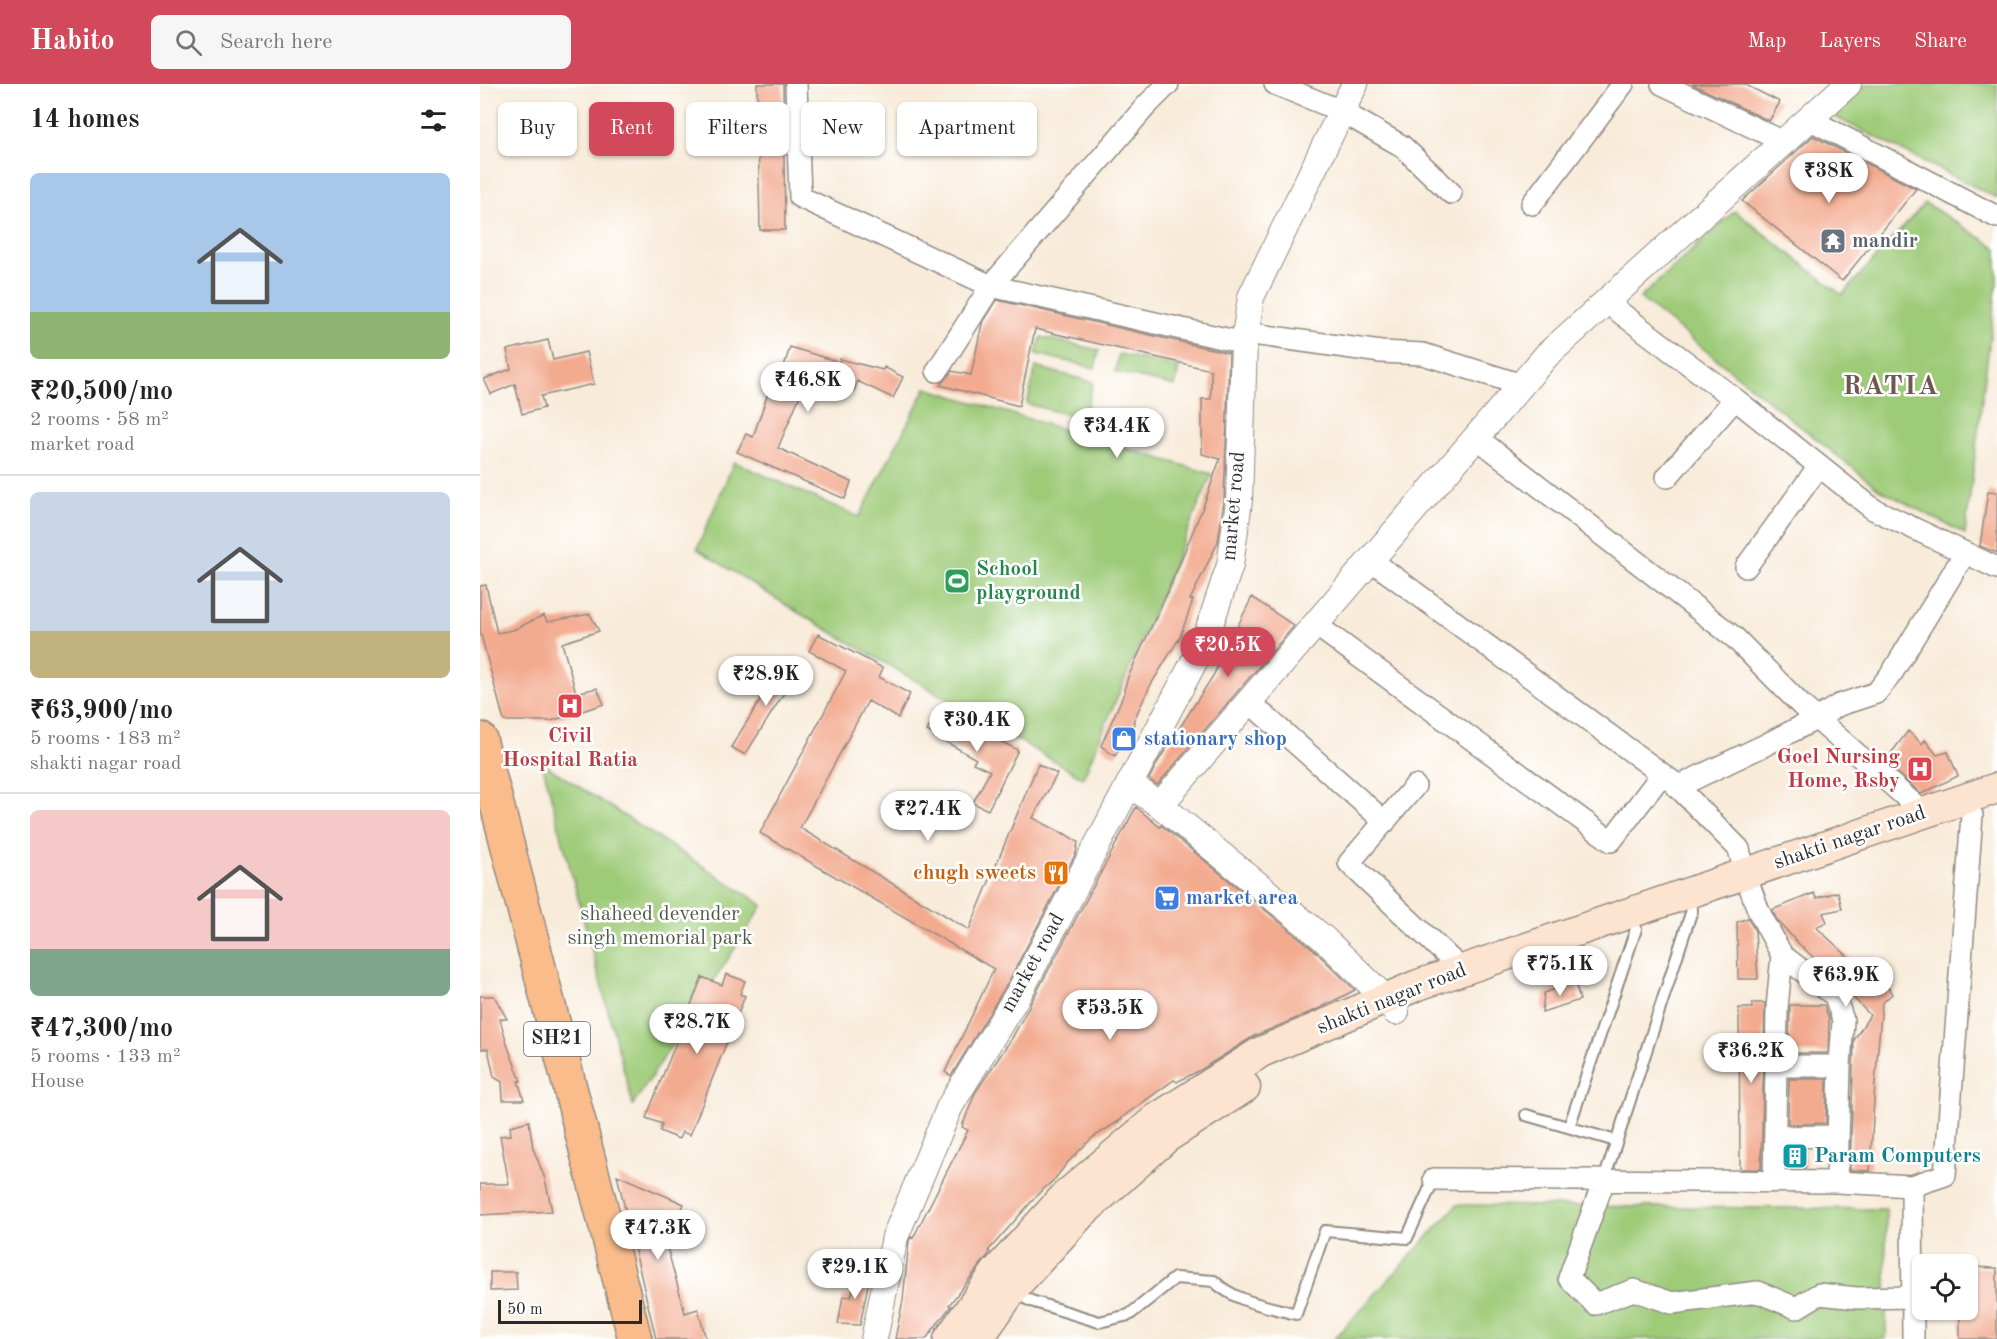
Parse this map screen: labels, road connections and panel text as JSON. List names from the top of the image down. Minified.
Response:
{"streets":{"main road":["shakti nagar road","SH21"],"street":["market road"]},"districts":["RATIA"],"parks":["shaheed devender singh memorial park"],"places":{"temple":["mandir"],"sports":["School playground"],"hospital":["Civil Hospital Ratia","Goel Nursing Home, Rsby"],"shop":["stationary shop"],"restaurant":["chugh sweets"],"supermarket":["market area"],"building":["Param Computers"]},"scale_bar":"50 m","page":{"header":"Habito","search":"Search here","nav":["Map","Layers","Share"],"heading":"14 homes","chip":["Buy","Rent","Filters","New","Apartment"],"price":["₹38K","₹46.8K","₹34.4K","₹20.5K","₹28.9K","₹30.4K","₹27.4K","₹75.1K","₹63.9K","₹53.5K","₹28.7K","₹36.2K","₹47.3K","₹29.1K"],"list":[{"name":"₹20,500/mo","note":"2 rooms · 58 m² · market road"},{"name":"₹63,900/mo","note":"5 rooms · 183 m² · shakti nagar road"},{"name":"₹47,300/mo","note":"5 rooms · 133 m² · House"}],"scale":"50 m"}}
